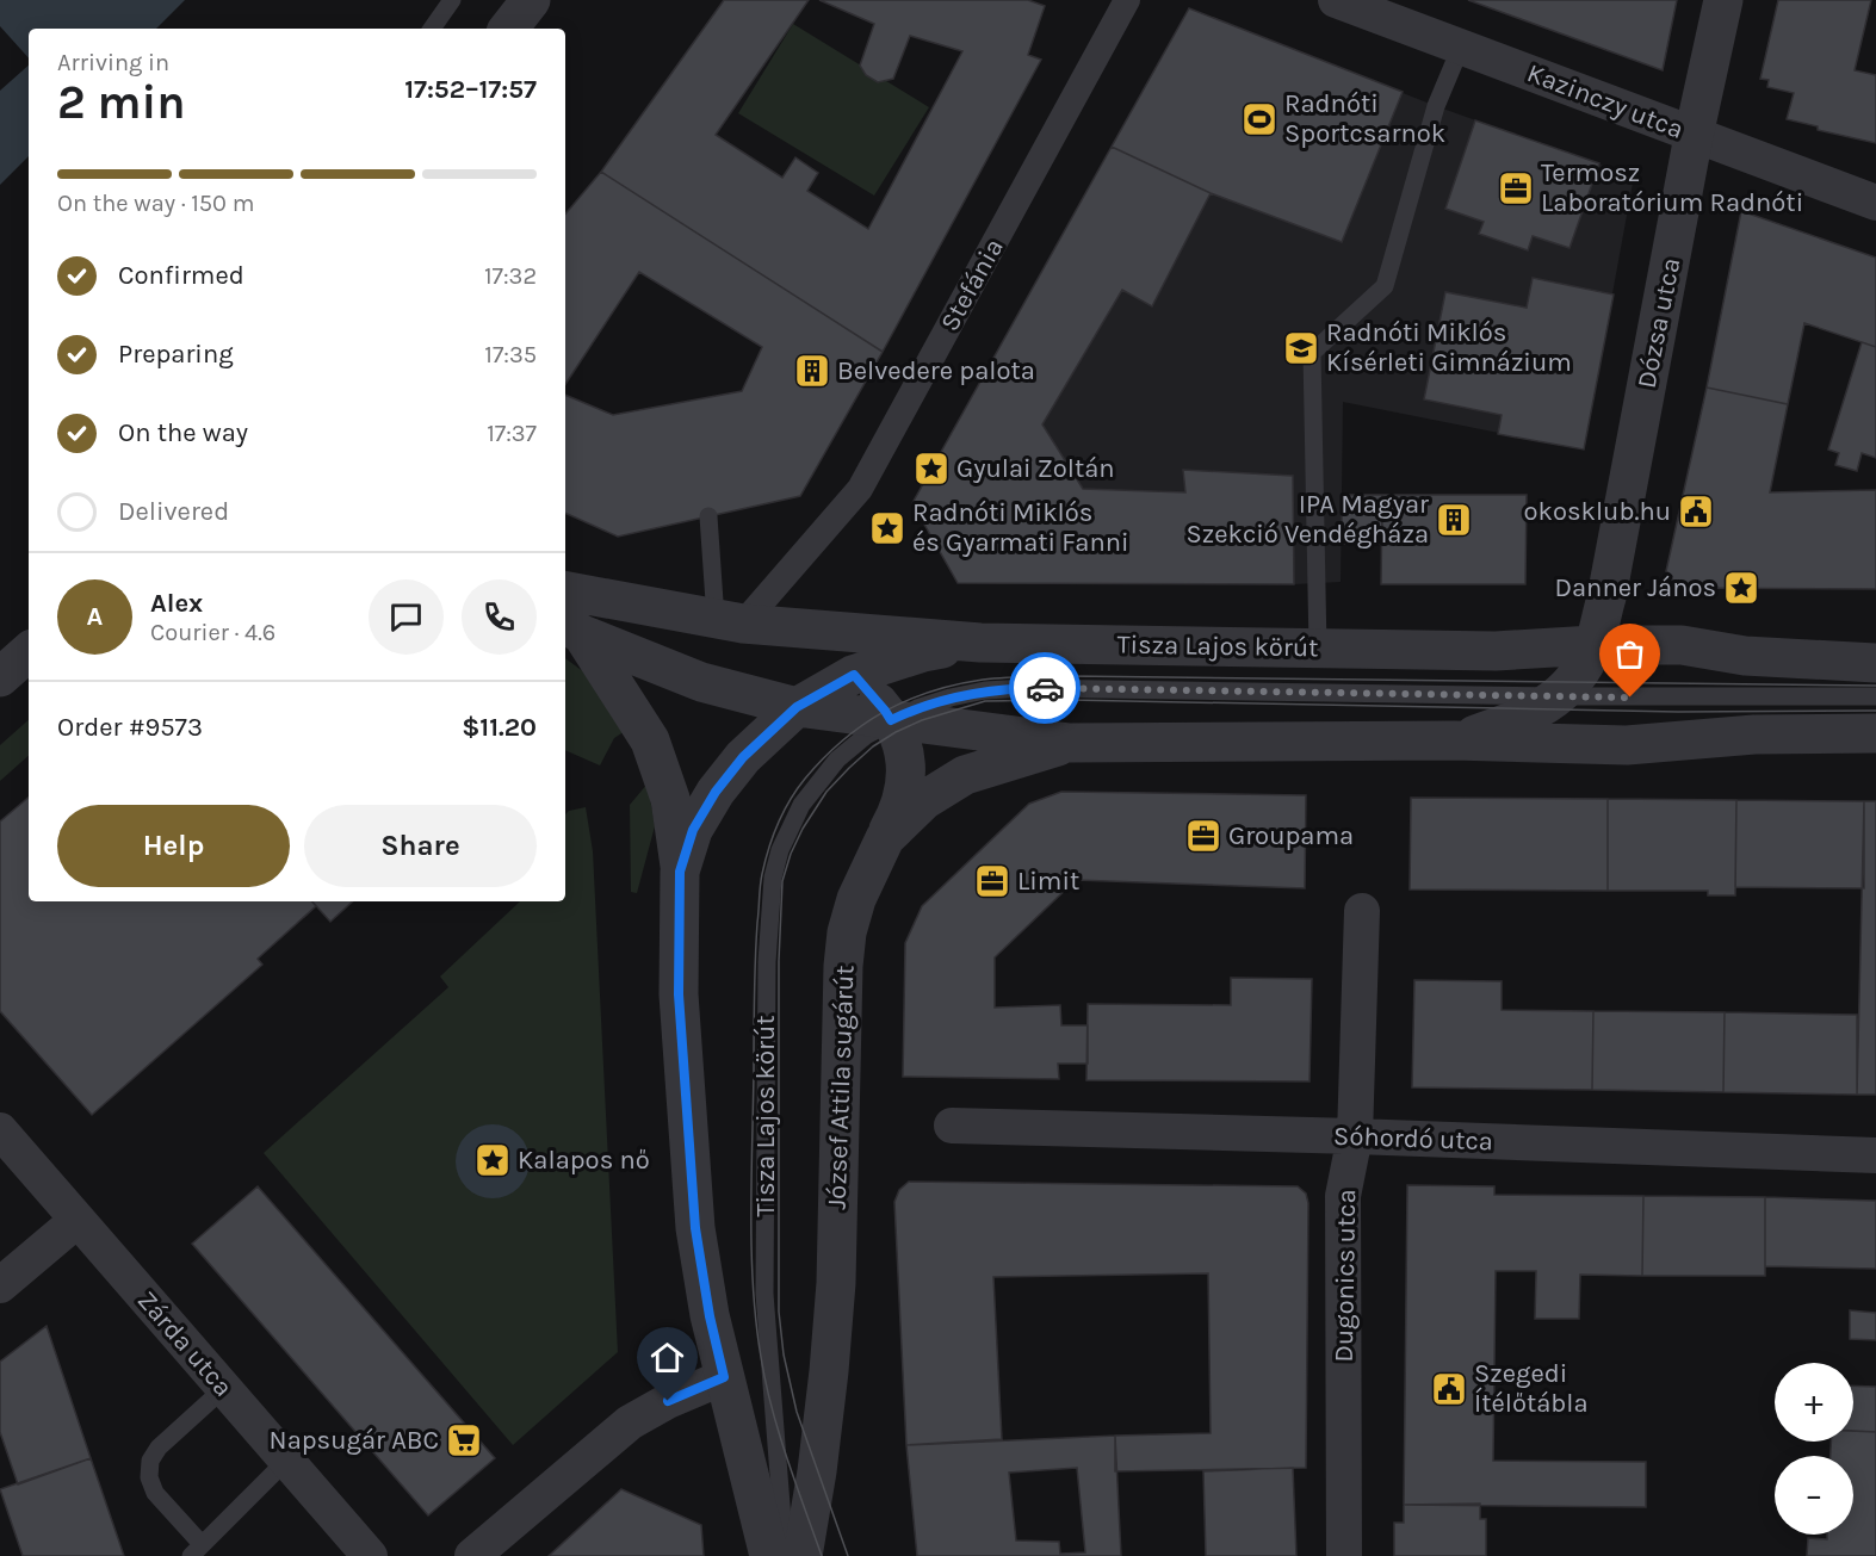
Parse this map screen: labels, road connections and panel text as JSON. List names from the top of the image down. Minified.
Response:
{"streets":{"street":["Kazinczy utca","Stefánia","Dózsa utca","Tisza Lajos körút","József Attila sugárút","Sóhordó utca","Dugonics utca","Zárda utca"]},"crossings":[["Kazinczy utca","Dózsa utca"],["Stefánia","Tisza Lajos körút"],["Dózsa utca","Tisza Lajos körút"],["Sóhordó utca","Dugonics utca"]],"places":{"sports":["Radnóti Sportcsarnok"],"office":["Termosz Laboratórium Radnóti","Groupama","Limit"],"school or university":["Radnóti Miklós Kísérleti Gimnázium"],"building":["Belvedere palota","IPA Magyar Szekció Vendégháza"],"place":["Gyulai Zoltán","Radnóti Miklós és Gyarmati Fanni","Danner János","Kalapos nő"],"public building":["okosklub.hu","Szegedi Ítélőtábla"],"supermarket":["Napsugár ABC"]},"page":{"heading":["2 min","Arriving in","17:52–17:57"],"panel":["Alex","Courier · 4.6","Order #9573","$11.20"],"bar":"On the way · 150 m","list":[["Confirmed","17:32"],["Preparing","17:35"],["On the way","17:37"],"Delivered"],"round":"A","buttons":["Help","Share"],"map_buttons":["+","−"]}}
